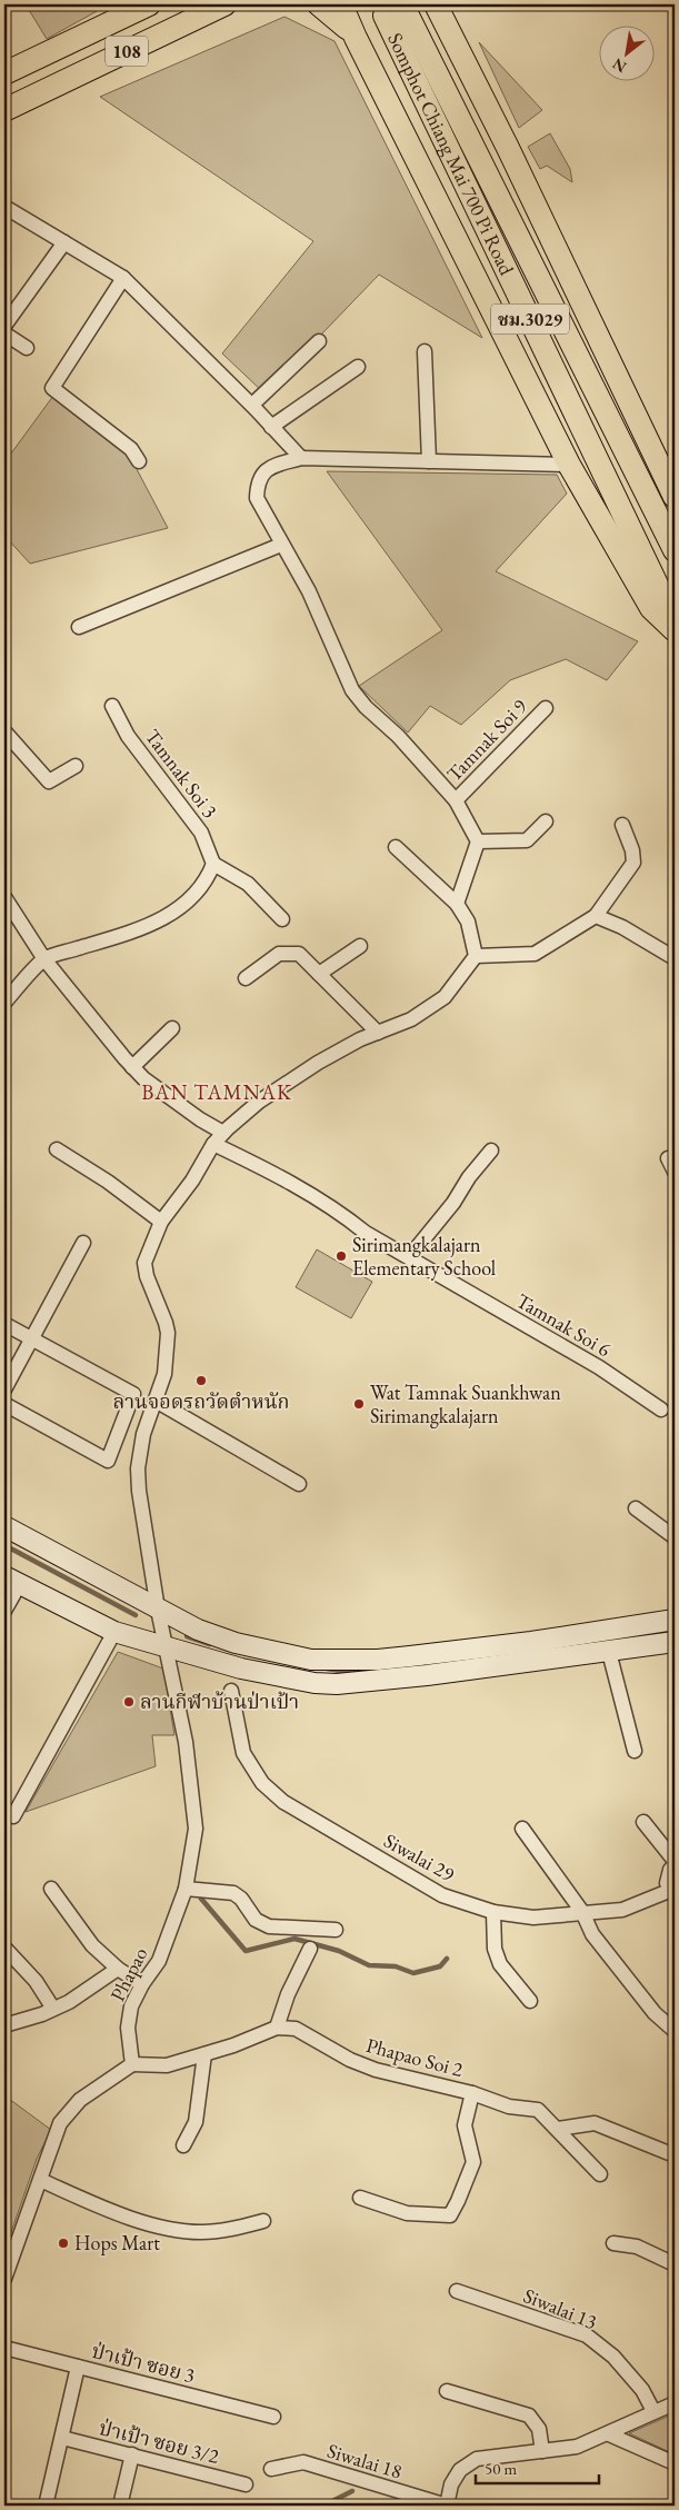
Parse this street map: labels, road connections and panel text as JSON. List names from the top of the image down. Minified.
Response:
{"streets":{"main road":["108","Somphot Chiang Mai 700 Pi Road","ชม.3029"],"street":["Tamnak Soi 9","Tamnak Soi 3","Tamnak Soi 6","Siwalai 29","Phapao","Phapao Soi 2","Siwalai 13","ป่าเป้า ซอย 3","ป่าเป้า ซอย 3/2","Siwalai 18"]},"crossings":[["Tamnak Soi 6","Phapao"]],"districts":["BAN TAMNAK"],"places":["Sirimangkalajarn Elementary School","ลานจอดรถวัดตำหนัก","Wat Tamnak Suankhwan Sirimangkalajarn","ลานกีฬาบ้านป่าเป้า","Hops Mart"],"scale_bar":"50 m","north":"bottom left"}
